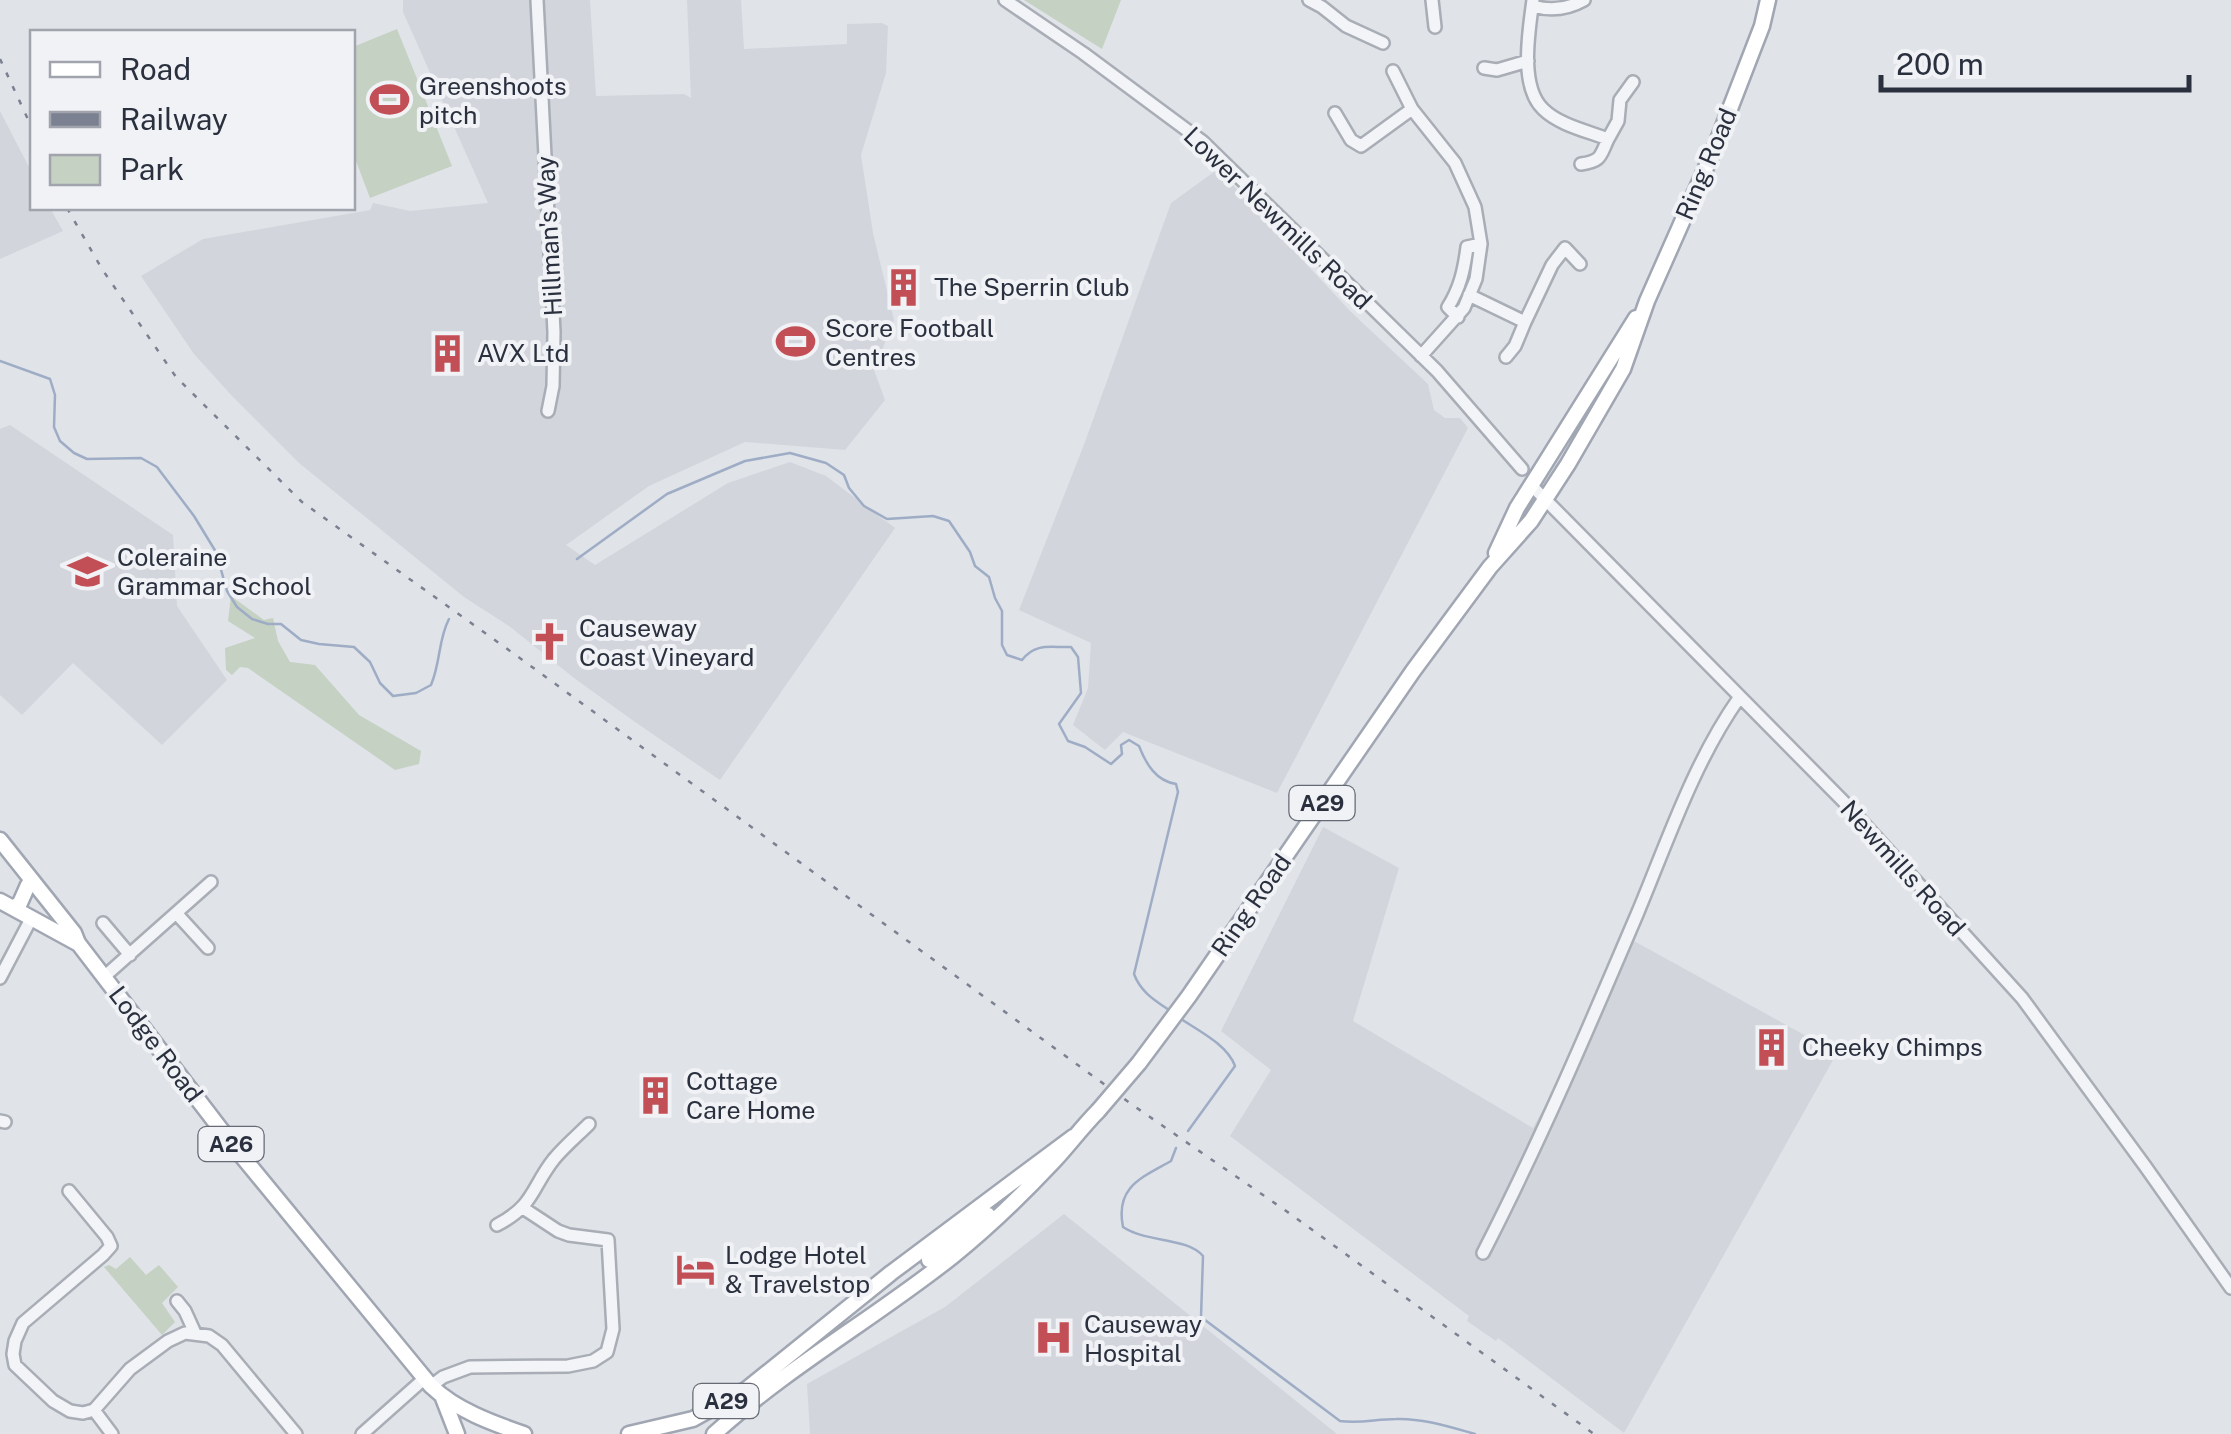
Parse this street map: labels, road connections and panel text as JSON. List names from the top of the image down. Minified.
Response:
{"streets":{"main road":["Ring Road","A29","Lodge Road","A26"],"street":["Lower Newmills Road","Hillman's Way","Newmills Road"]},"crossings":[["Ring Road","Newmills Road"],["Lodge Road","A26"]],"places":{"sports":["Greenshoots pitch","Score Football Centres"],"building":["The Sperrin Club","AVX Ltd","Cheeky Chimps","Cottage Care Home"],"school or university":["Coleraine Grammar School"],"church":["Causeway Coast Vineyard"],"hotel":["Lodge Hotel & Travelstop"],"hospital":["Causeway Hospital"]},"legend":["Road","Railway","Park"],"scale_bar":"200 m"}
